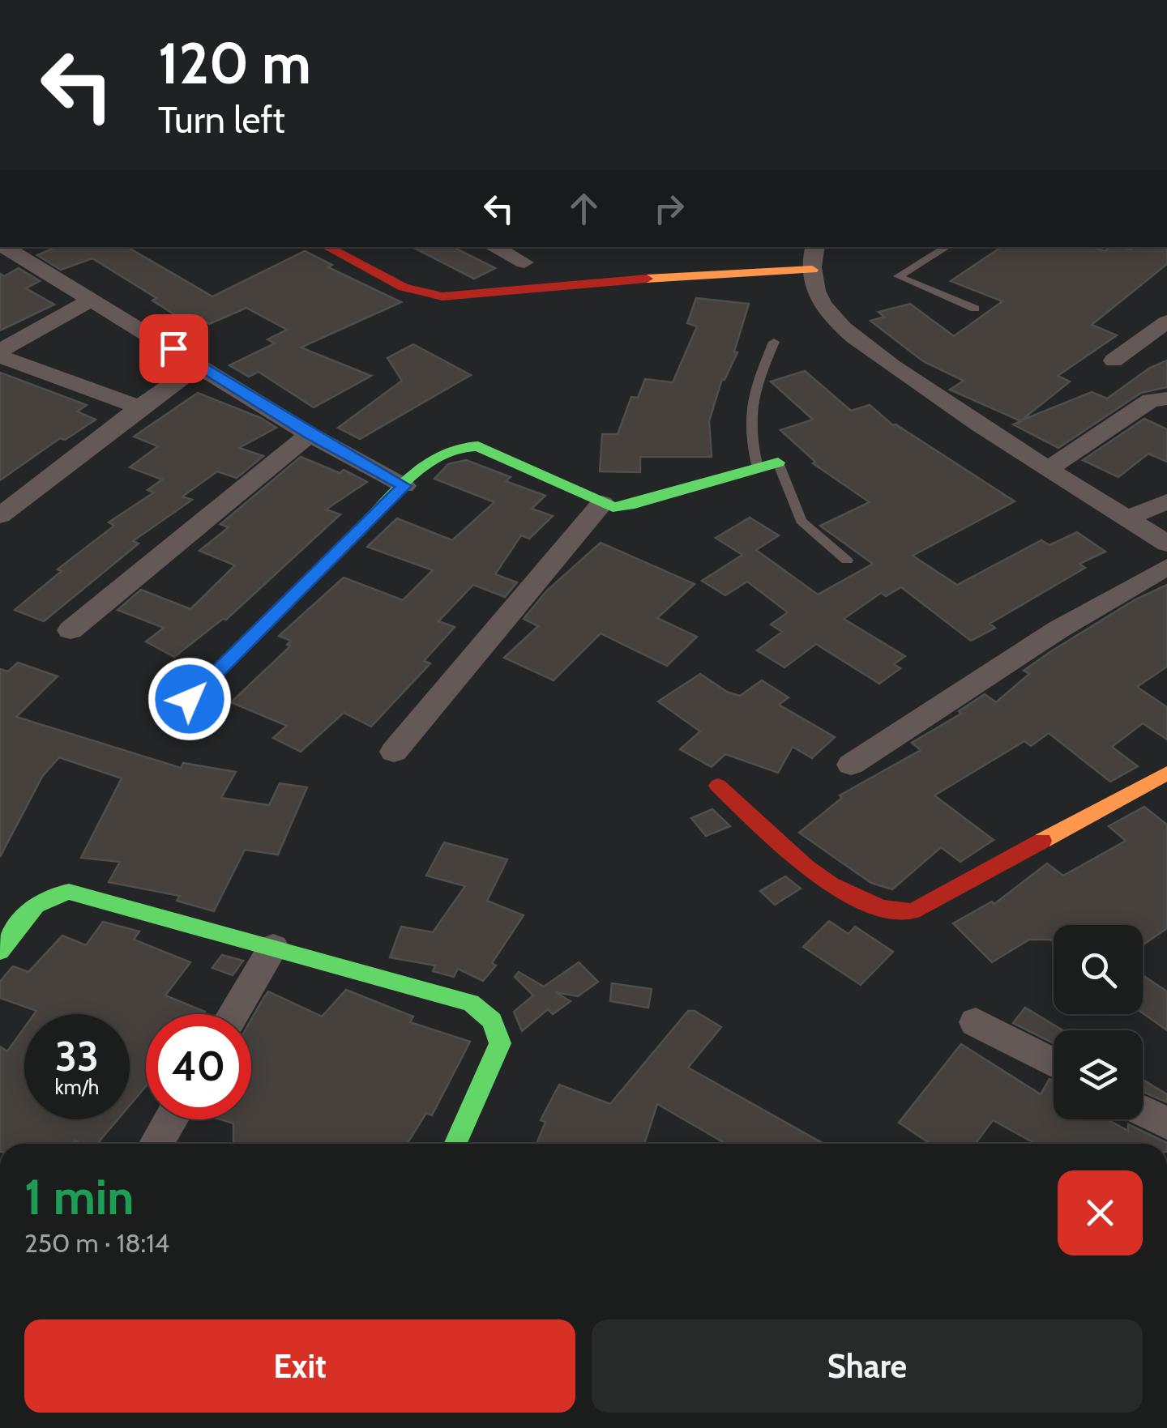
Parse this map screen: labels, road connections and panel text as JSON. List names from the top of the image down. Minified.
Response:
{"page":{"turn":["120 m","Turn left"],"speed":"33 km/h","limit":"40","heading":["1 min","250 m · 18:14"],"buttons":["Exit","Share"]}}
